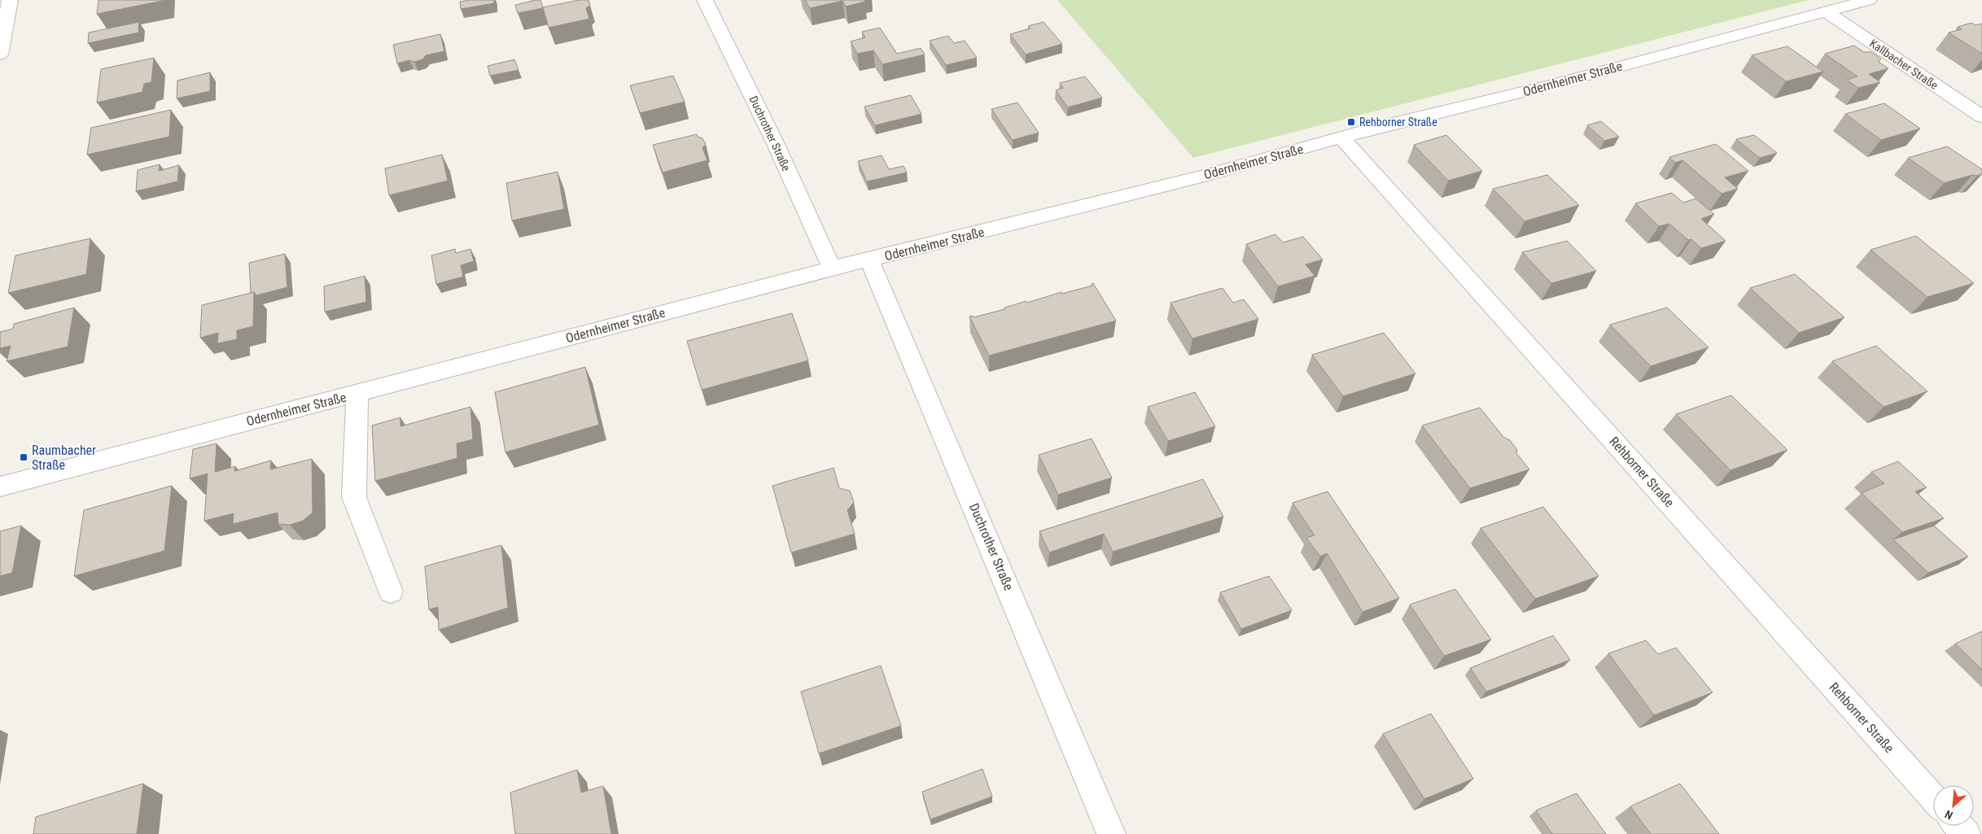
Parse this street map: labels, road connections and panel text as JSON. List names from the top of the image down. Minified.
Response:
{"streets":{"street":["Kallbacher Straße","Odernheimer Straße","Duchrother Straße","Rehborner Straße"]},"crossings":[["Kallbacher Straße","Odernheimer Straße"],["Odernheimer Straße","Duchrother Straße"],["Odernheimer Straße","Rehborner Straße"]],"places":{"transit":["Rehborner Straße","Raumbacher Straße"]},"north":"bottom left"}
